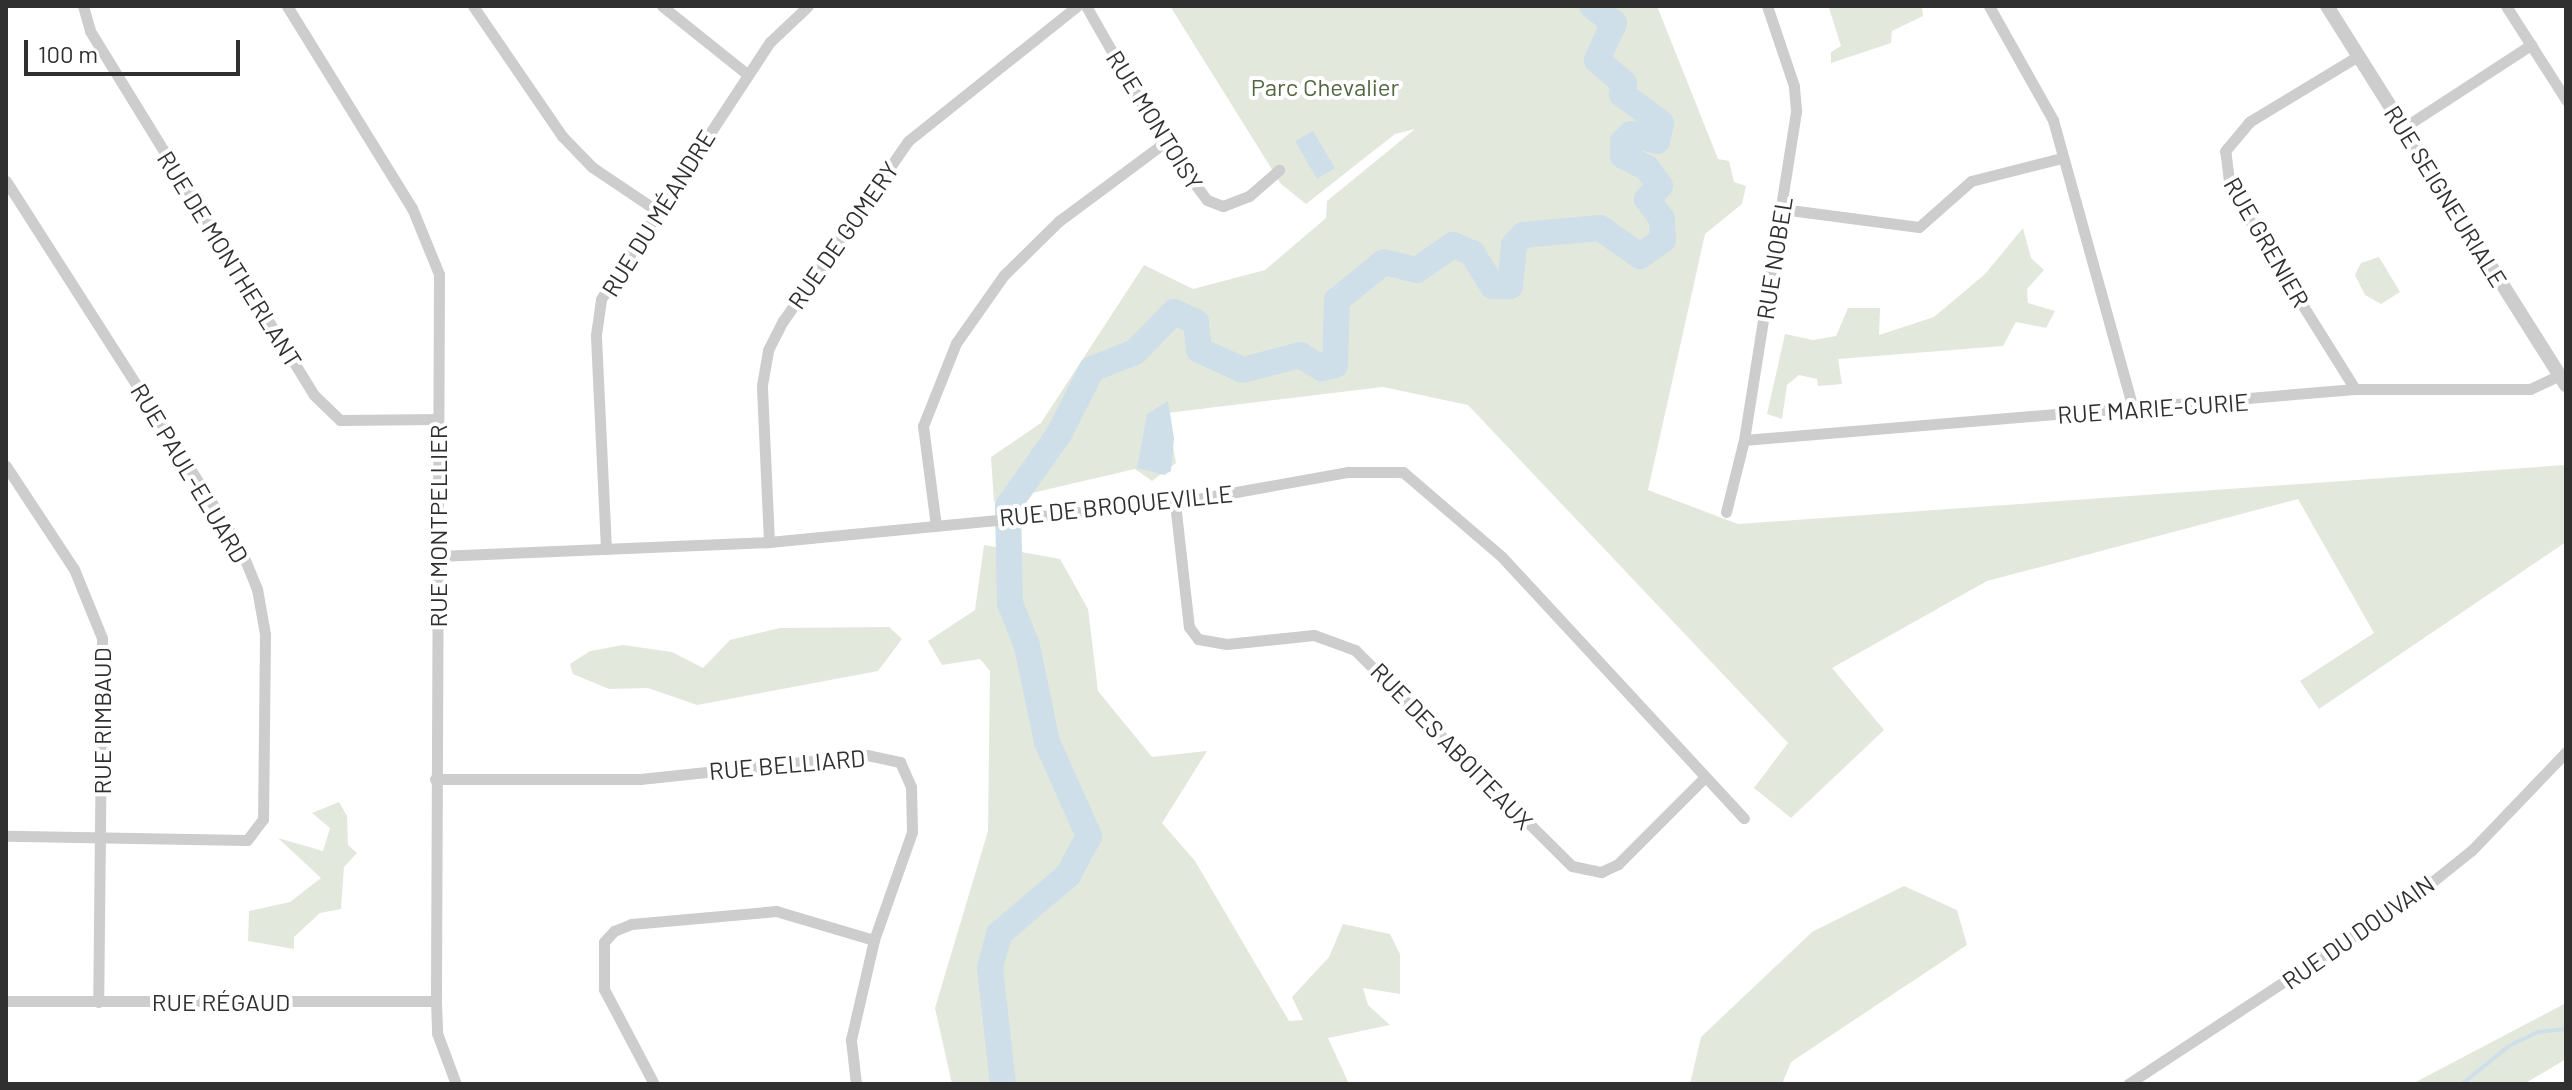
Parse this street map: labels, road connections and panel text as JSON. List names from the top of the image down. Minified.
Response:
{"streets":{"street":["RUE MONTOISY","RUE SEIGNEURIALE","RUE DU MÉANDRE","RUE DE GOMERY","RUE GRENIER","RUE NOBEL","RUE DE MONTHERLANT","RUE MARIE-CURIE","RUE PAUL-ELUARD","RUE DE BROQUEVILLE","RUE MONTPELLIER","RUE RIMBAUD","RUE DES ABOITEAUX","RUE BELLIARD","RUE DU DOUVAIN","RUE RÉGAUD"]},"crossings":[["RUE SEIGNEURIALE","RUE GRENIER"],["RUE SEIGNEURIALE","RUE MARIE-CURIE"],["RUE DU MÉANDRE","RUE DE BROQUEVILLE"],["RUE DE GOMERY","RUE DE BROQUEVILLE"],["RUE GRENIER","RUE MARIE-CURIE"],["RUE NOBEL","RUE MARIE-CURIE"],["RUE DE MONTHERLANT","RUE MONTPELLIER"],["RUE PAUL-ELUARD","RUE RIMBAUD"],["RUE DE BROQUEVILLE","RUE MONTPELLIER"],["RUE DE BROQUEVILLE","RUE DES ABOITEAUX"],["RUE MONTPELLIER","RUE BELLIARD"],["RUE MONTPELLIER","RUE RÉGAUD"],["RUE RIMBAUD","RUE RÉGAUD"]],"parks":["Parc Chevalier"],"scale_bar":"100 m"}
